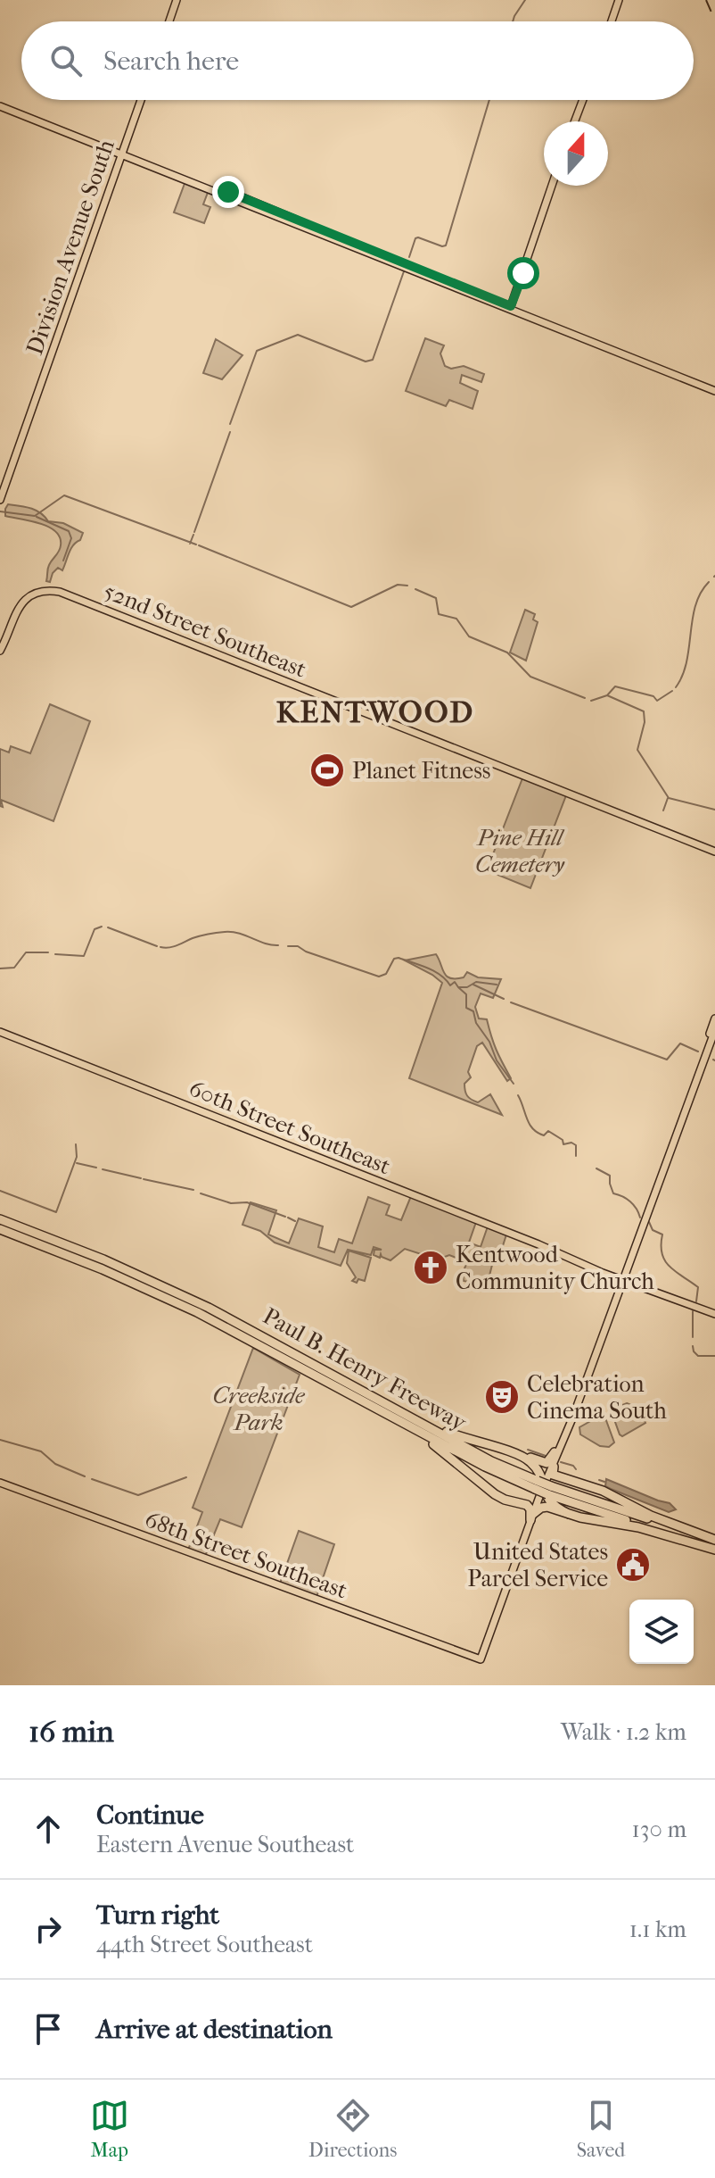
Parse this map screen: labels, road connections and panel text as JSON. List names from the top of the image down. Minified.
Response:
{"streets":{"highway":["Paul B. Henry Freeway"],"main road":["Division Avenue South","52nd Street Southeast","60th Street Southeast","68th Street Southeast"]},"districts":["KENTWOOD"],"parks":["Pine Hill Cemetery","Creekside Park"],"places":{"sports":["Planet Fitness"],"church":["Kentwood Community Church"],"theatre":["Celebration Cinema South"],"public building":["United States Parcel Service"]},"north":"top","page":{"search":"Search here","heading":["16 min","Walk · 1.2 km"],"list":[["Continue","Eastern Avenue Southeast","130 m"],["Turn right","44th Street Southeast","1.1 km"],"Arrive at destination"],"nav":["Map","Directions","Saved"]}}
